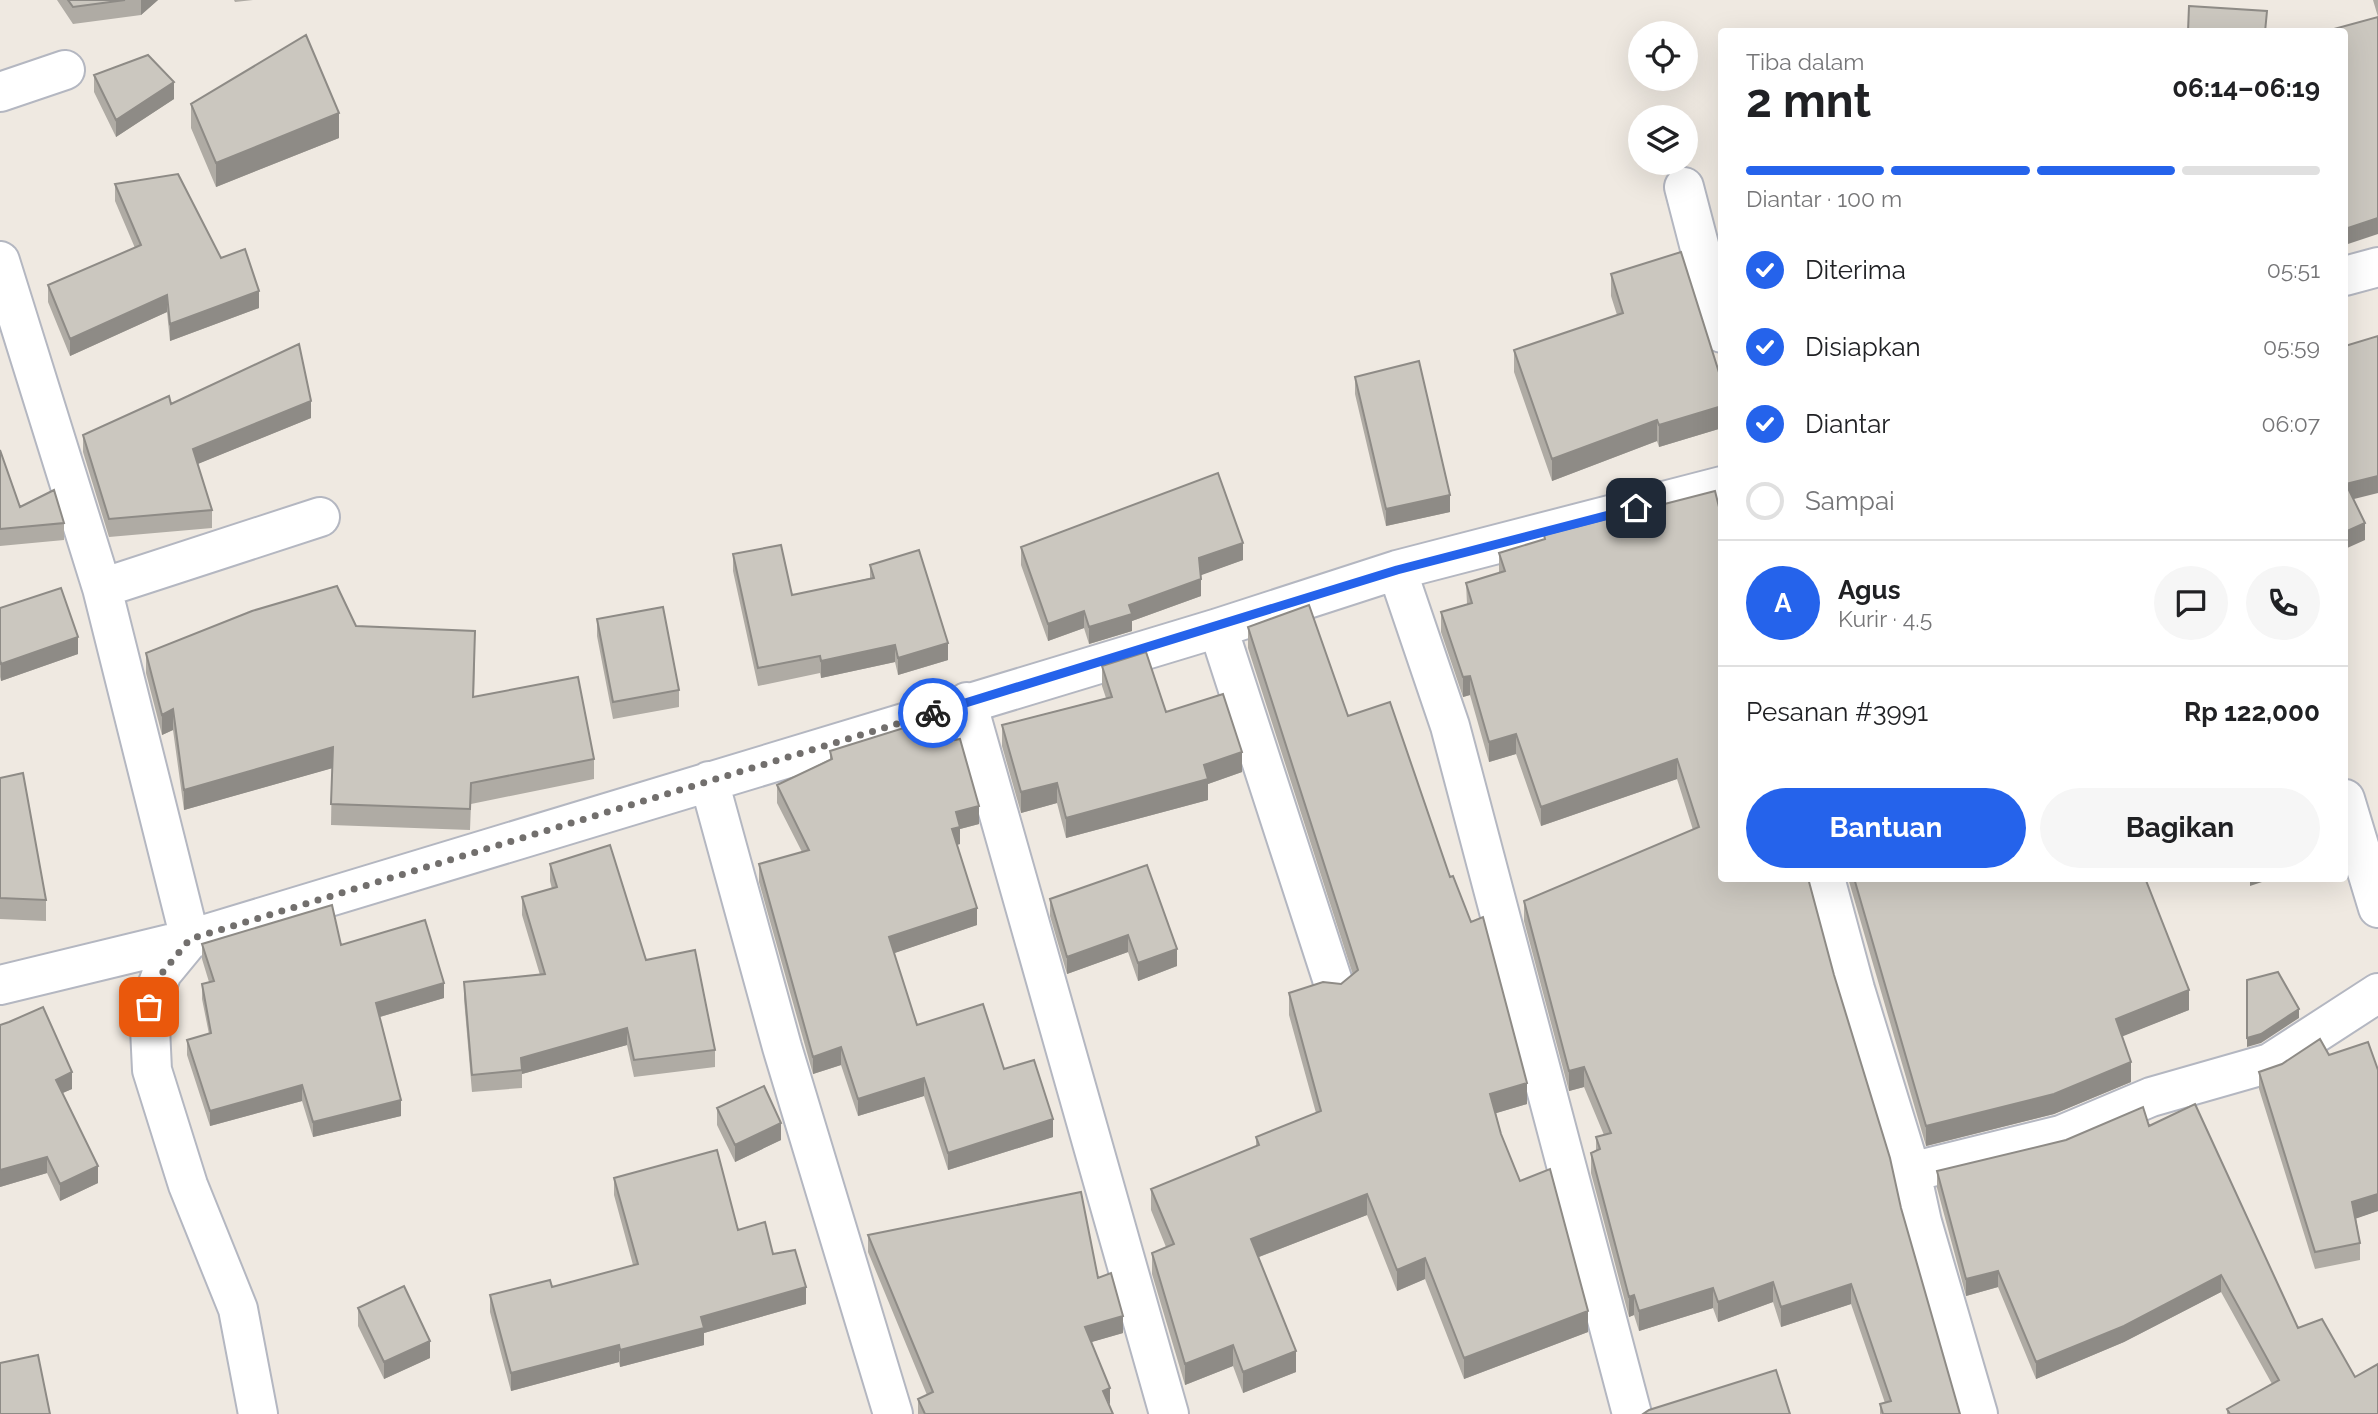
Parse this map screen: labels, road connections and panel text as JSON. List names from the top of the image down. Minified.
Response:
{"page":{"heading":["2 mnt","Tiba dalam","06:14–06:19"],"panel":["Agus","Kurir · 4.5","Pesanan #3991","Rp 122,000"],"bar":"Diantar · 100 m","list":[["Diterima","05:51"],["Disiapkan","05:59"],["Diantar","06:07"],"Sampai"],"round":"A","buttons":["Bantuan","Bagikan"]}}
